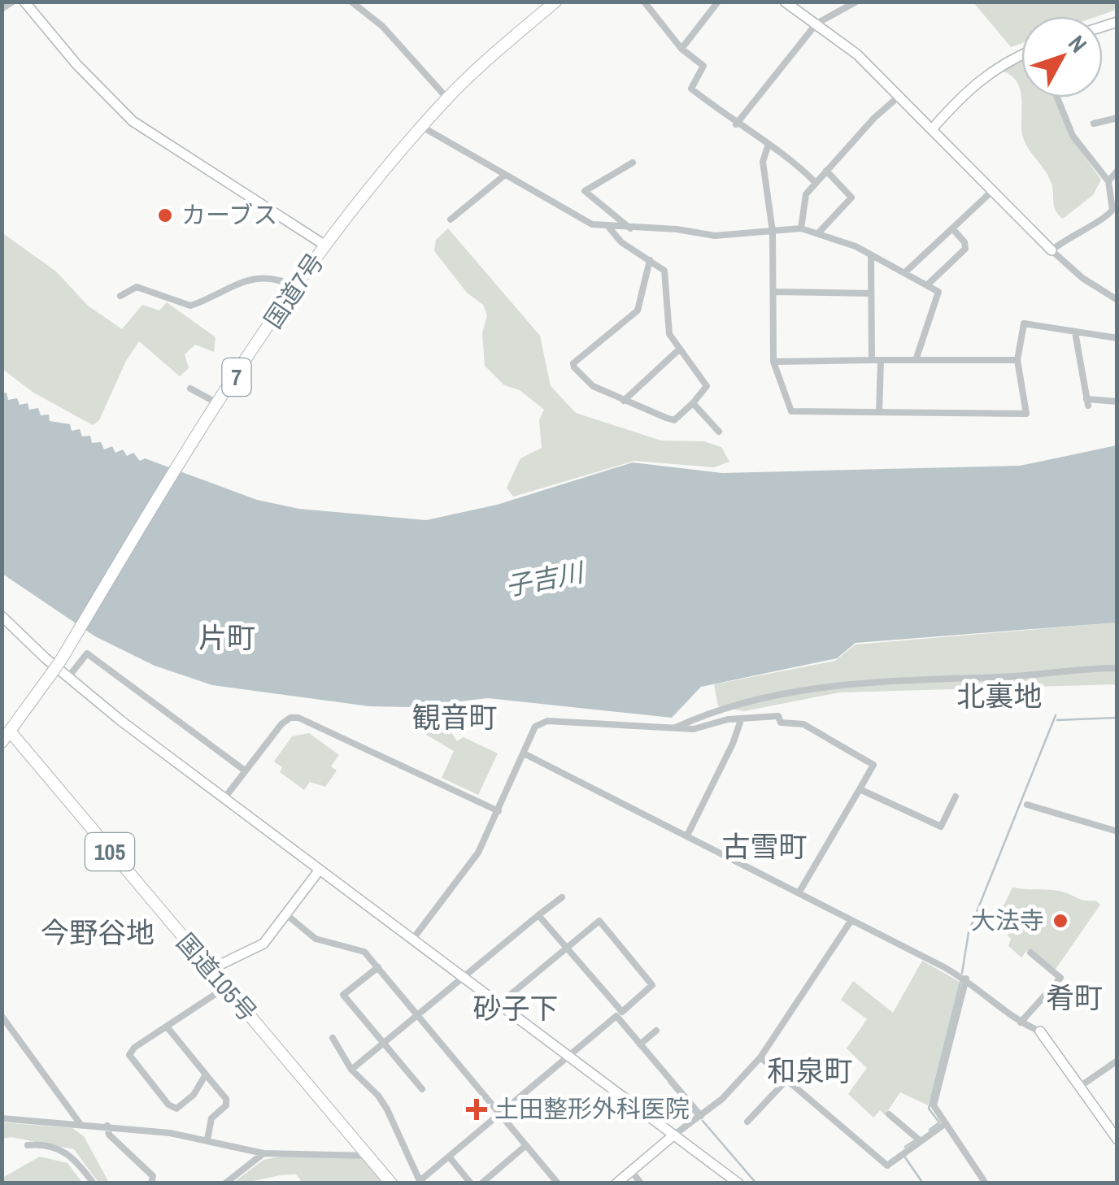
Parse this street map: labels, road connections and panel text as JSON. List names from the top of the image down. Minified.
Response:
{"streets":{"highway":["国道7号","7","105","国道105号"]},"crossings":[["国道7号","国道105号"]],"districts":["片町","北裏地","観音町","古雪町","今野谷地","肴町","砂子下","和泉町"],"water":["子吉川"],"places":{"other":["カーブス","大法寺"],"health":["土田整形外科医院"]},"north":"top right"}
